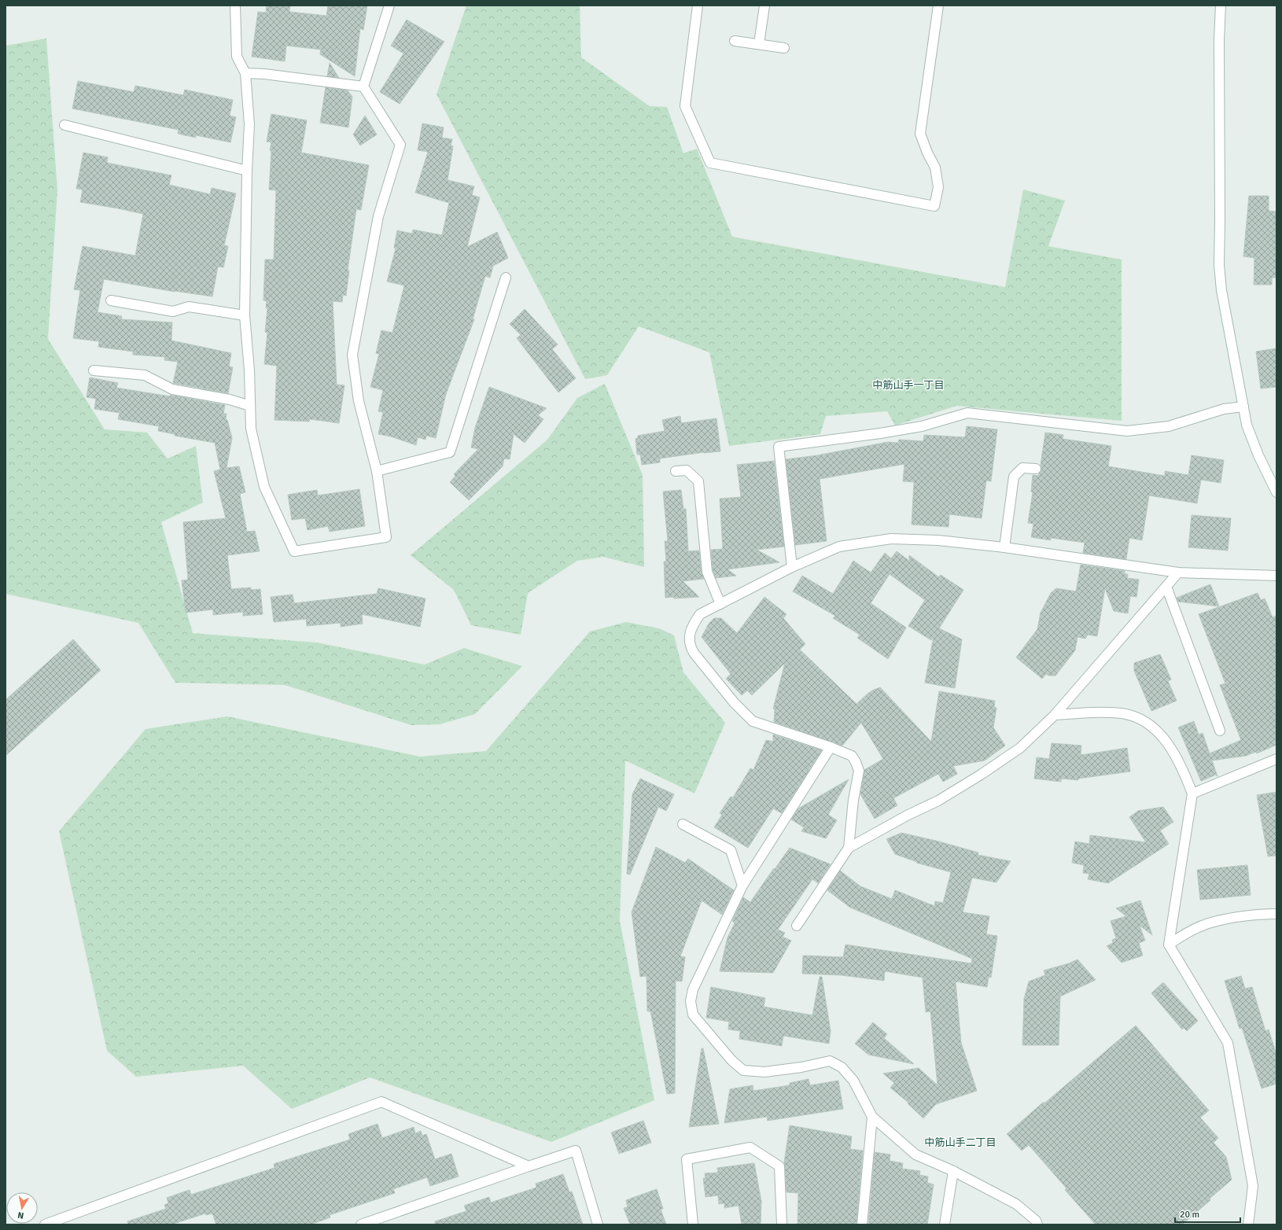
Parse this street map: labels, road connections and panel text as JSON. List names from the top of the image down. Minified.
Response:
{"districts":["中筋山手一丁目","中筋山手二丁目"],"scale_bar":"20 m","north":"bottom"}
